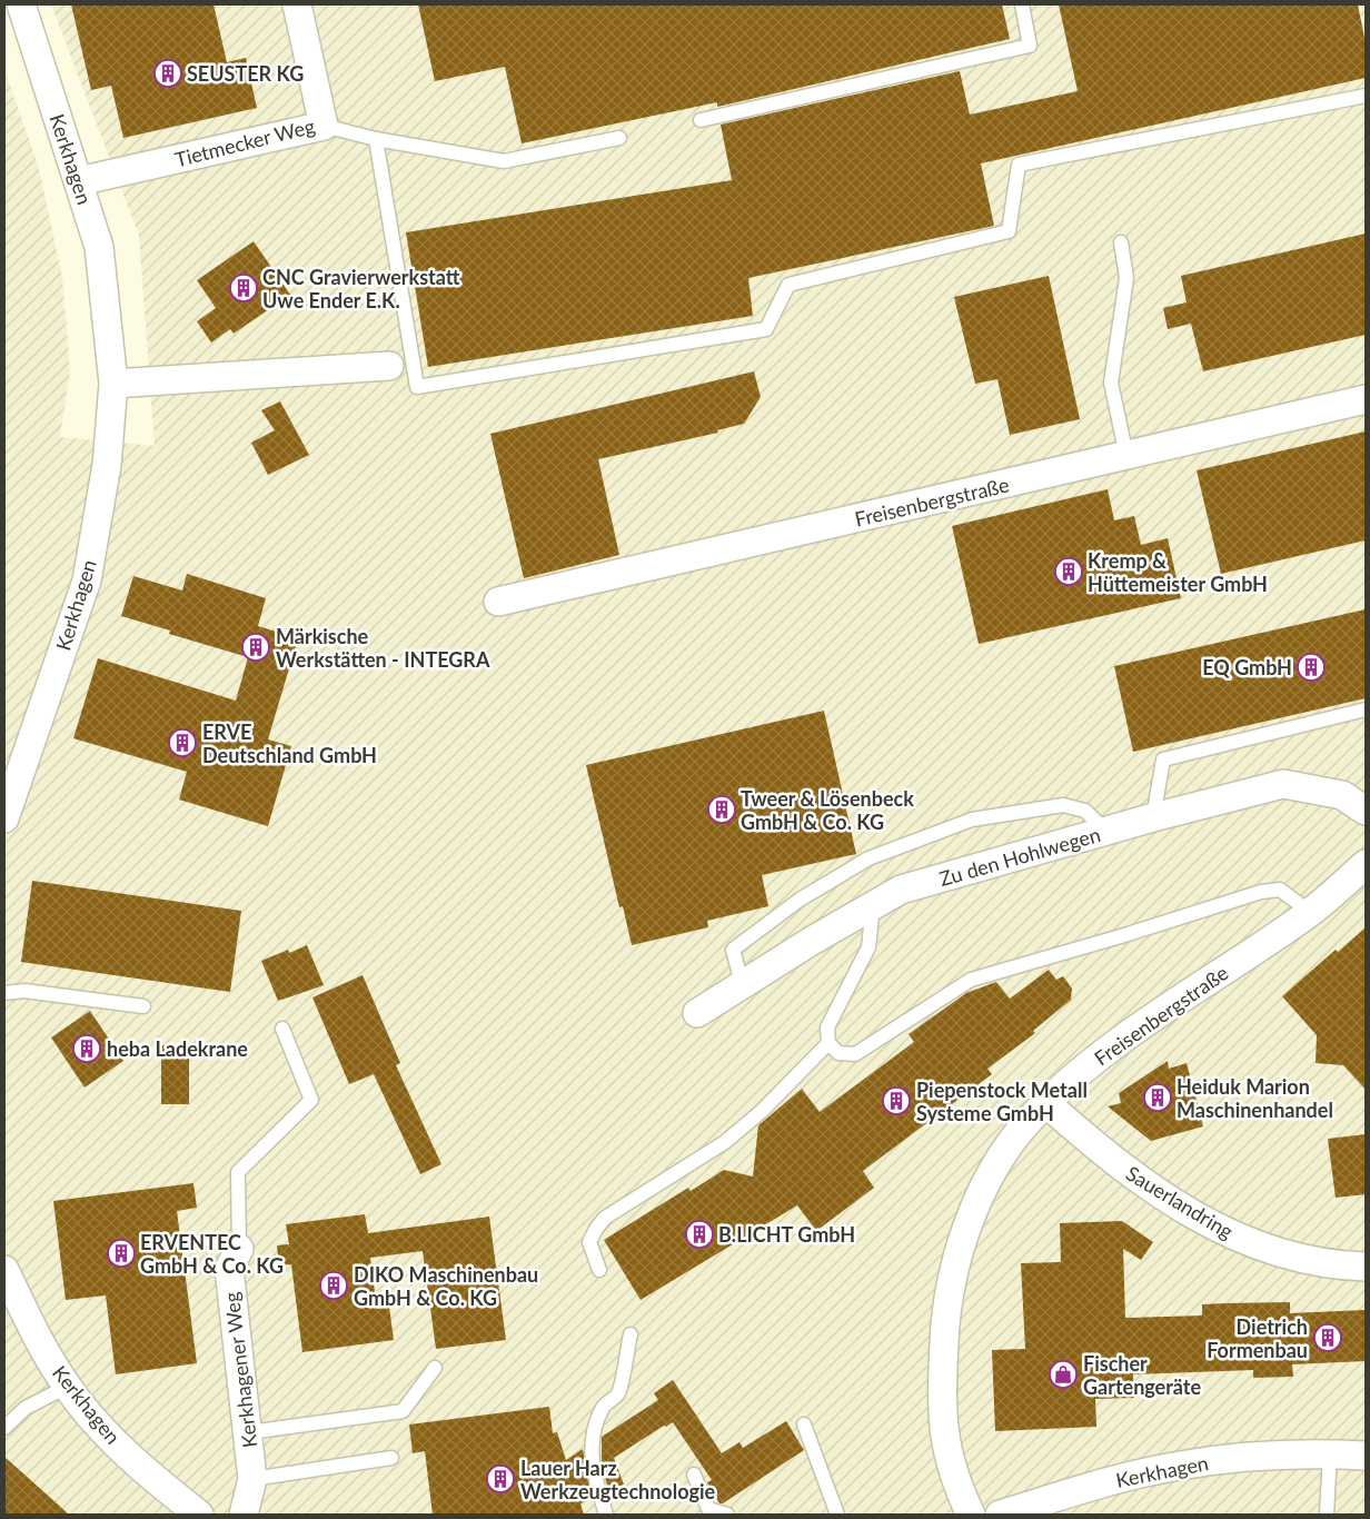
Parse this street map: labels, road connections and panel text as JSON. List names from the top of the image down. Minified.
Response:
{"streets":{"street":["Tietmecker Weg","Kerkhagen","Freisenbergstraße","Zu den Hohlwegen","Sauerlandring","Kerkhagener Weg"]},"crossings":[["Tietmecker Weg","Kerkhagen"],["Freisenbergstraße","Sauerlandring"]],"places":{"building":["SEUSTER KG","CNC Gravierwerkstatt Uwe Ender E.K.","Kremp & Hüttemeister GmbH","Märkische Werkstätten - INTEGRA","EQ GmbH","ERVE Deutschland GmbH","Tweer & Lösenbeck GmbH & Co. KG","heba Ladekrane","Heiduk Marion Maschinenhandel","Piepenstock Metall Systeme GmbH","B.LICHT GmbH","ERVENTEC GmbH & Co. KG","DIKO Maschinenbau GmbH & Co. KG","Dietrich Formenbau","Lauer Harz Werkzeugtechnologie"],"shop":["Fischer Gartengeräte"]}}
